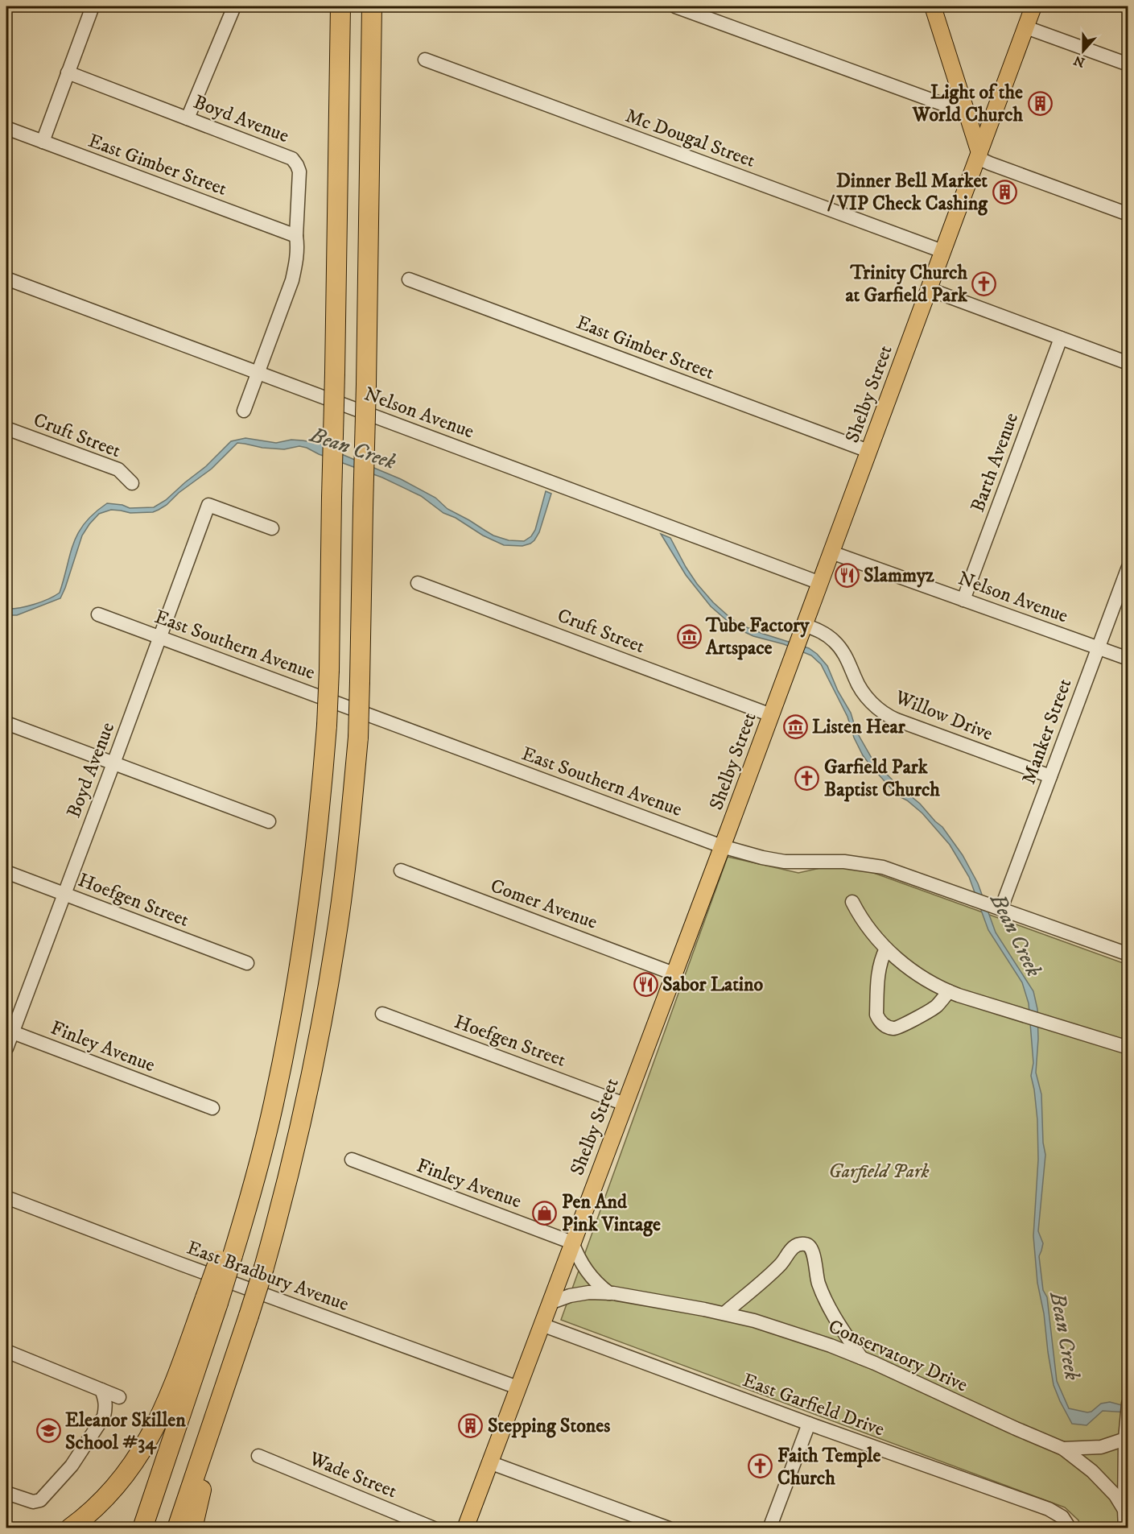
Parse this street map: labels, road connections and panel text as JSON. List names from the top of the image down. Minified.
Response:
{"streets":{"main road":["Shelby Street"],"street":["Boyd Avenue","Mc Dougal Street","East Gimber Street","Nelson Avenue","Cruft Street","Barth Avenue","East Southern Avenue","Willow Drive","Manker Street","Hoefgen Street","Comer Avenue","Finley Avenue","East Bradbury Avenue","Conservatory Drive","East Garfield Drive","Wade Street"]},"crossings":[["Boyd Avenue","East Gimber Street"],["Boyd Avenue","Nelson Avenue"],["Boyd Avenue","East Southern Avenue"],["Boyd Avenue","Hoefgen Street"],["Boyd Avenue","Finley Avenue"],["Mc Dougal Street","Shelby Street"],["East Gimber Street","Shelby Street"],["Shelby Street","Nelson Avenue"],["Shelby Street","Cruft Street"],["Shelby Street","East Southern Avenue"],["Shelby Street","Willow Drive"],["Shelby Street","Hoefgen Street"],["Shelby Street","Comer Avenue"],["Shelby Street","Finley Avenue"],["Shelby Street","East Bradbury Avenue"],["Shelby Street","Conservatory Drive"],["Shelby Street","East Garfield Drive"],["Nelson Avenue","Barth Avenue"],["Nelson Avenue","Manker Street"],["East Southern Avenue","Manker Street"],["Willow Drive","Manker Street"]],"water":["Bean Creek"],"parks":["Garfield Park"],"places":{"building":["Light of the World Church","Dinner Bell Market / VIP Check Cashing","Stepping Stones"],"church":["Trinity Church at Garfield Park","Garfield Park Baptist Church","Faith Temple Church"],"restaurant":["Slammyz","Sabor Latino"],"museum":["Tube Factory Artspace","Listen Hear"],"shop":["Pen And Pink Vintage"],"school or university":["Eleanor Skillen School #34"]},"north":"bottom"}
